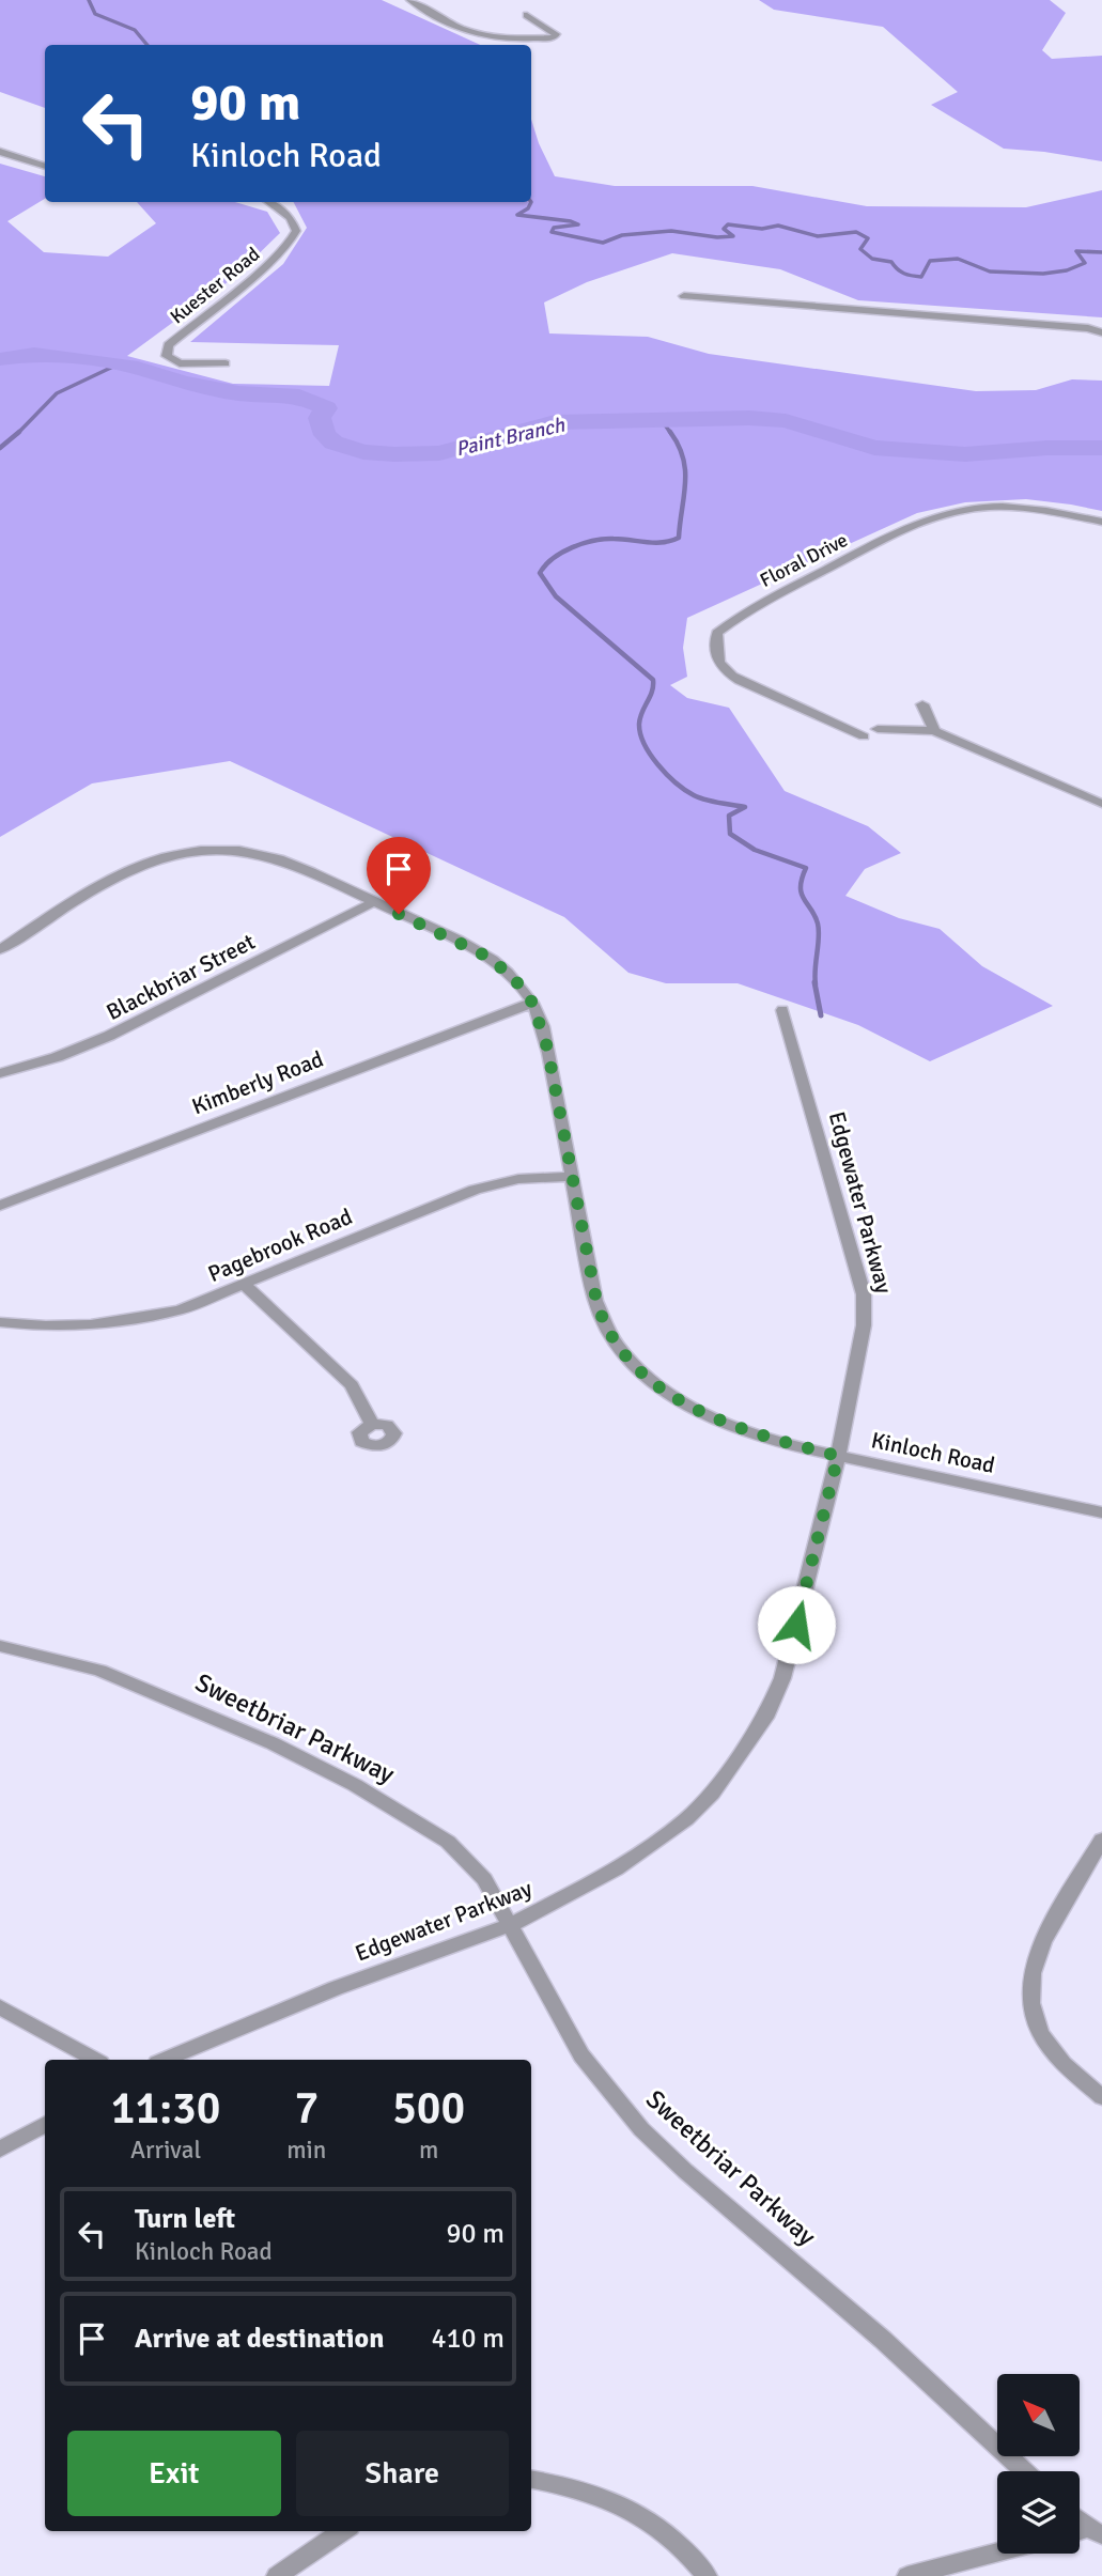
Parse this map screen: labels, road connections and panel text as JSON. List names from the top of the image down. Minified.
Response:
{"streets":{"street":["Kuester Road","Floral Drive","Blackbriar Street","Kimberly Road","Edgewater Parkway","Pagebrook Road","Kinloch Road","Sweetbriar Parkway"]},"crossings":[["Blackbriar Street","Kinloch Road"],["Kimberly Road","Kinloch Road"],["Edgewater Parkway","Kinloch Road"],["Edgewater Parkway","Sweetbriar Parkway"],["Pagebrook Road","Kinloch Road"]],"water":["Paint Branch"],"north":"top left","page":{"turn":["90 m","Kinloch Road"],"eta":["11:30","Arrival","7","min","500","m"],"list":[{"name":"Turn left","note":"Kinloch Road","value":"90 m"},{"name":"Arrive at destination","value":"410 m"}],"buttons":["Exit","Share"]}}
